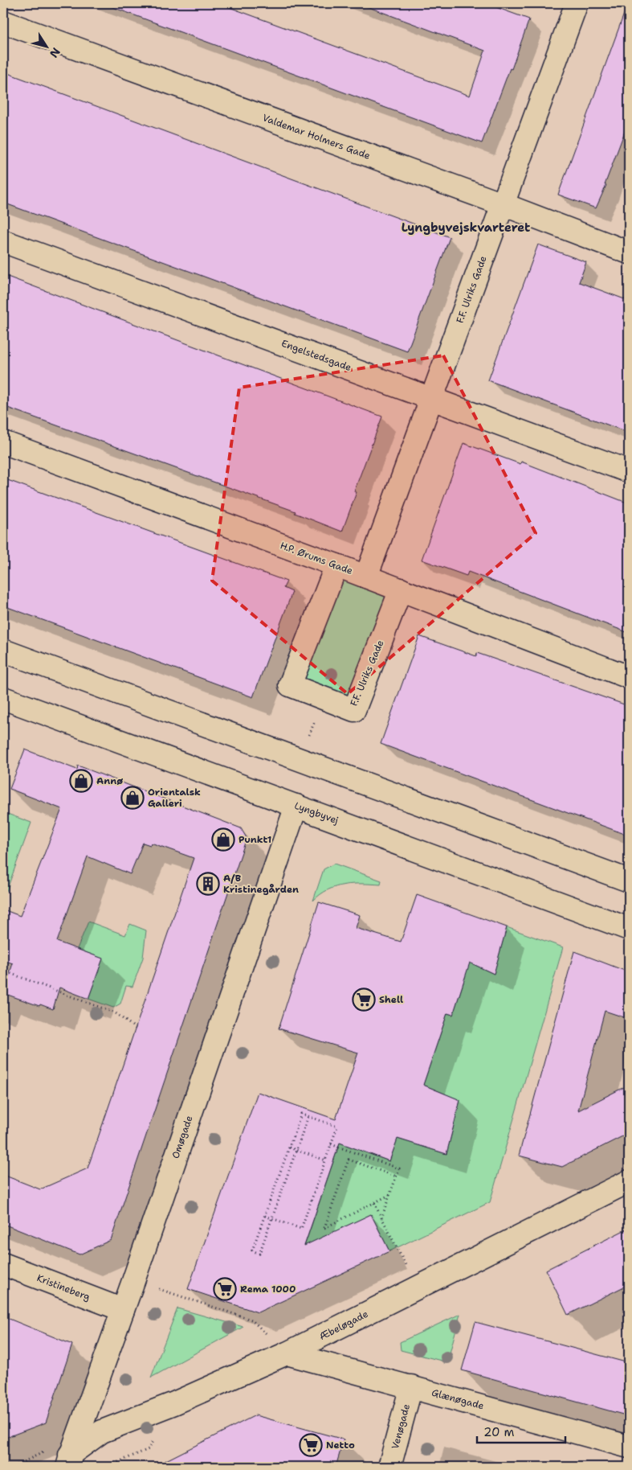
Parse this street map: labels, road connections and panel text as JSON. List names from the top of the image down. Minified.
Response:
{"streets":{"street":["Valdemar Holmers Gade","F.F. Ulriks Gade","Engelstedsgade","H.P. Ørums Gade","Lyngbyvej","Omøgade","Kristineberg","Æbeløgade","Glænøgade","Venøgade"]},"crossings":[["Valdemar Holmers Gade","F.F. Ulriks Gade"],["F.F. Ulriks Gade","Engelstedsgade"],["F.F. Ulriks Gade","H.P. Ørums Gade"],["Lyngbyvej","Omøgade"],["Omøgade","Kristineberg"],["Omøgade","Æbeløgade"],["Æbeløgade","Glænøgade"],["Glænøgade","Venøgade"]],"districts":["Lyngbyvejskvarteret"],"places":{"shop":["Annø","Orientalsk Galleri","Punkt1"],"building":["A/B Kristinegården"],"supermarket":["Shell","Rema 1000","Netto"]},"scale_bar":"20 m","north":"bottom right"}
